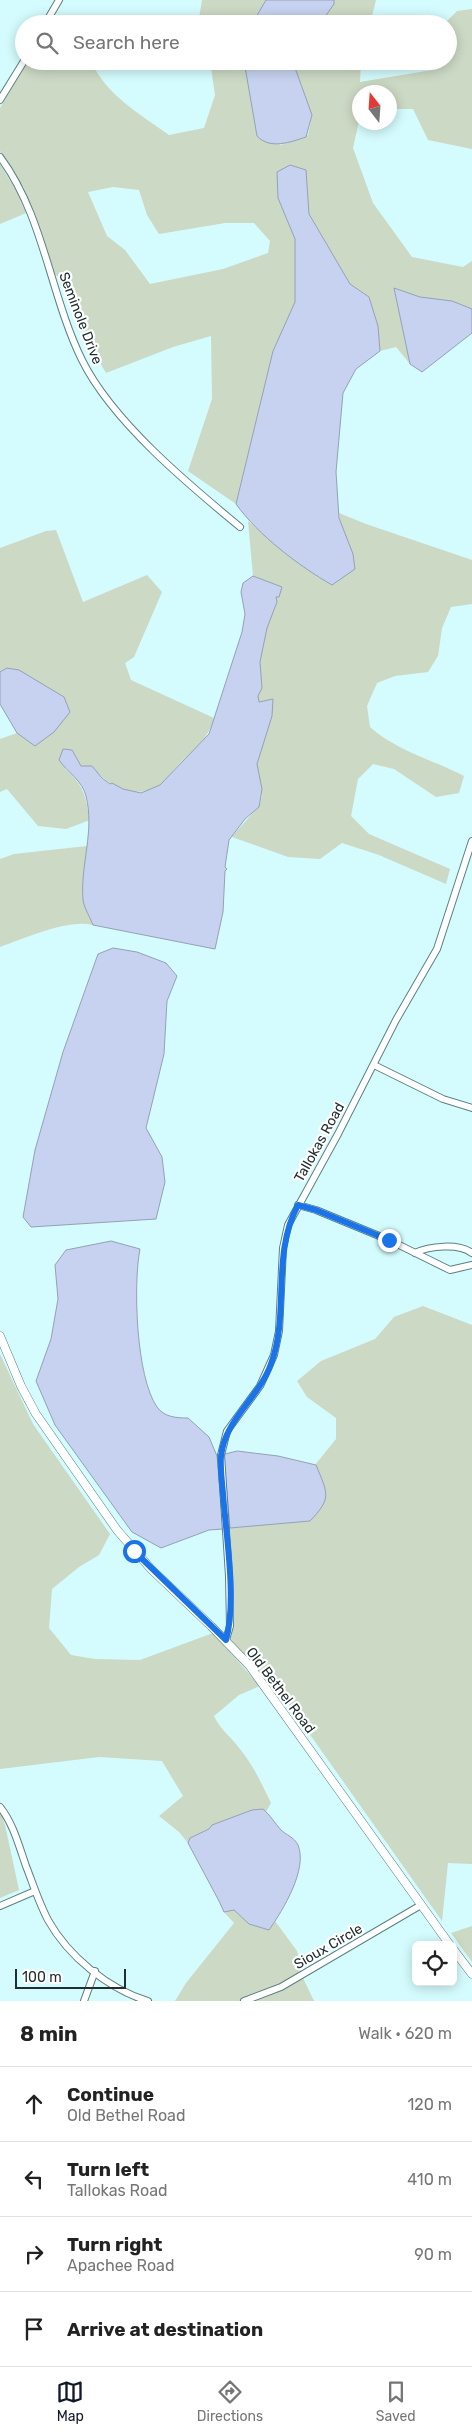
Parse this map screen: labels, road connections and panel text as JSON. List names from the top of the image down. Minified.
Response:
{"streets":{"street":["Seminole Drive","Tallokas Road","Old Bethel Road","Sioux Circle"]},"crossings":[["Tallokas Road","Old Bethel Road"],["Old Bethel Road","Sioux Circle"]],"scale_bar":"100 m","north":"top","page":{"search":"Search here","scale":"100 m","heading":["8 min","Walk · 620 m"],"list":[["Continue","Old Bethel Road","120 m"],["Turn left","Tallokas Road","410 m"],["Turn right","Apachee Road","90 m"],"Arrive at destination"],"nav":["Map","Directions","Saved"]}}
